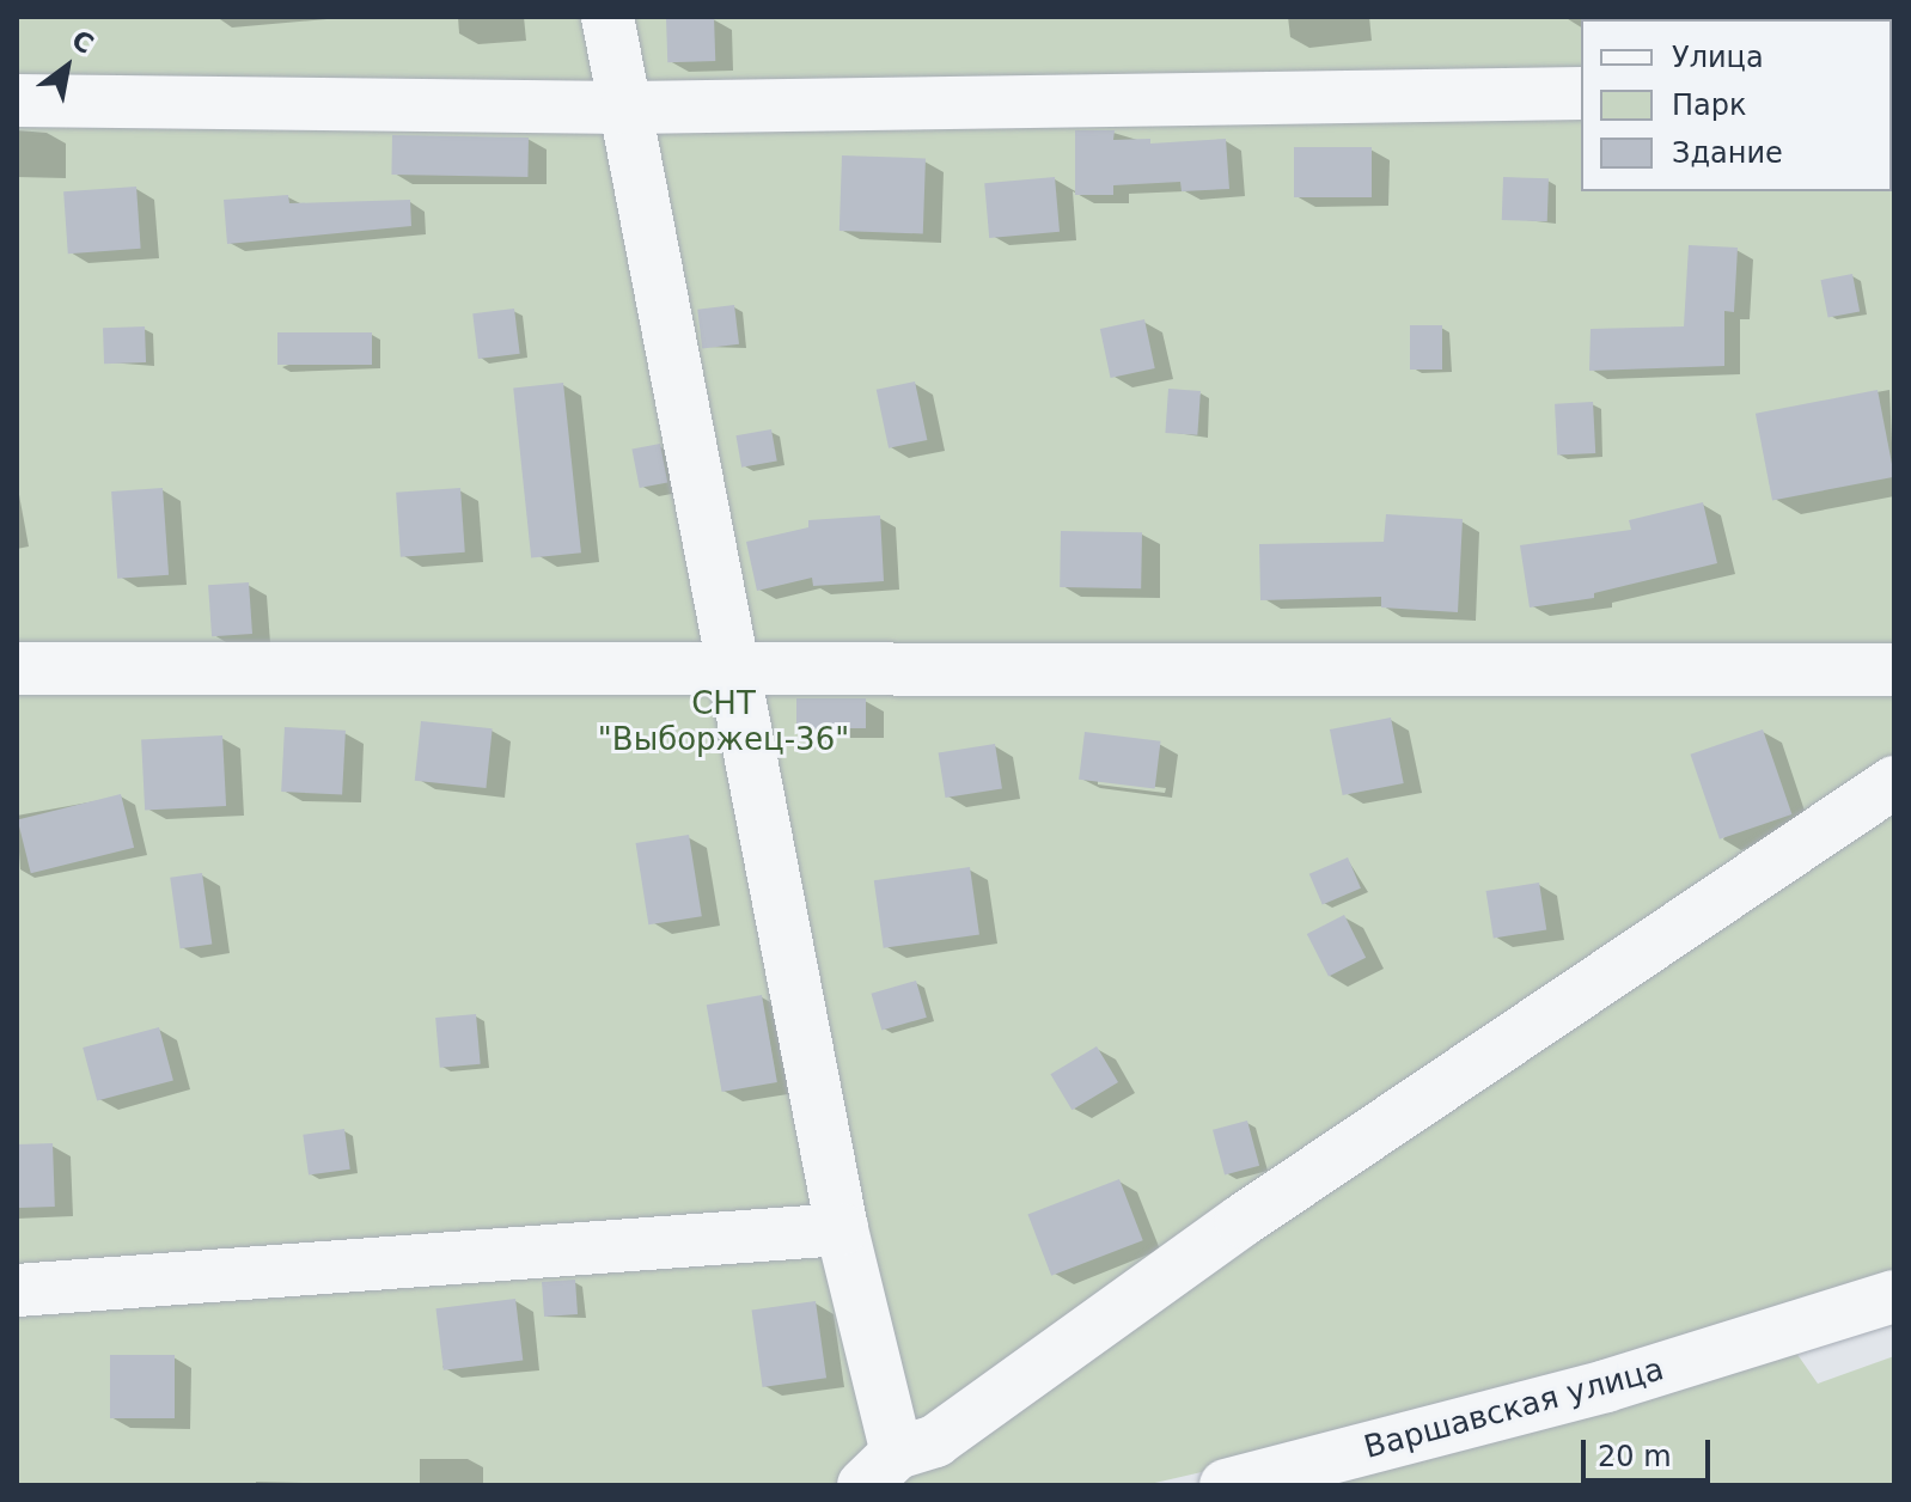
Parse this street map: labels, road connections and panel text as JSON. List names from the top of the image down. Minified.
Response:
{"streets":{"street":["Варшавская улица"]},"parks":["СНТ \"Выборжец-36\""],"legend":["Улица","Парк","Здание"],"scale_bar":"20 m","north":"top right"}
